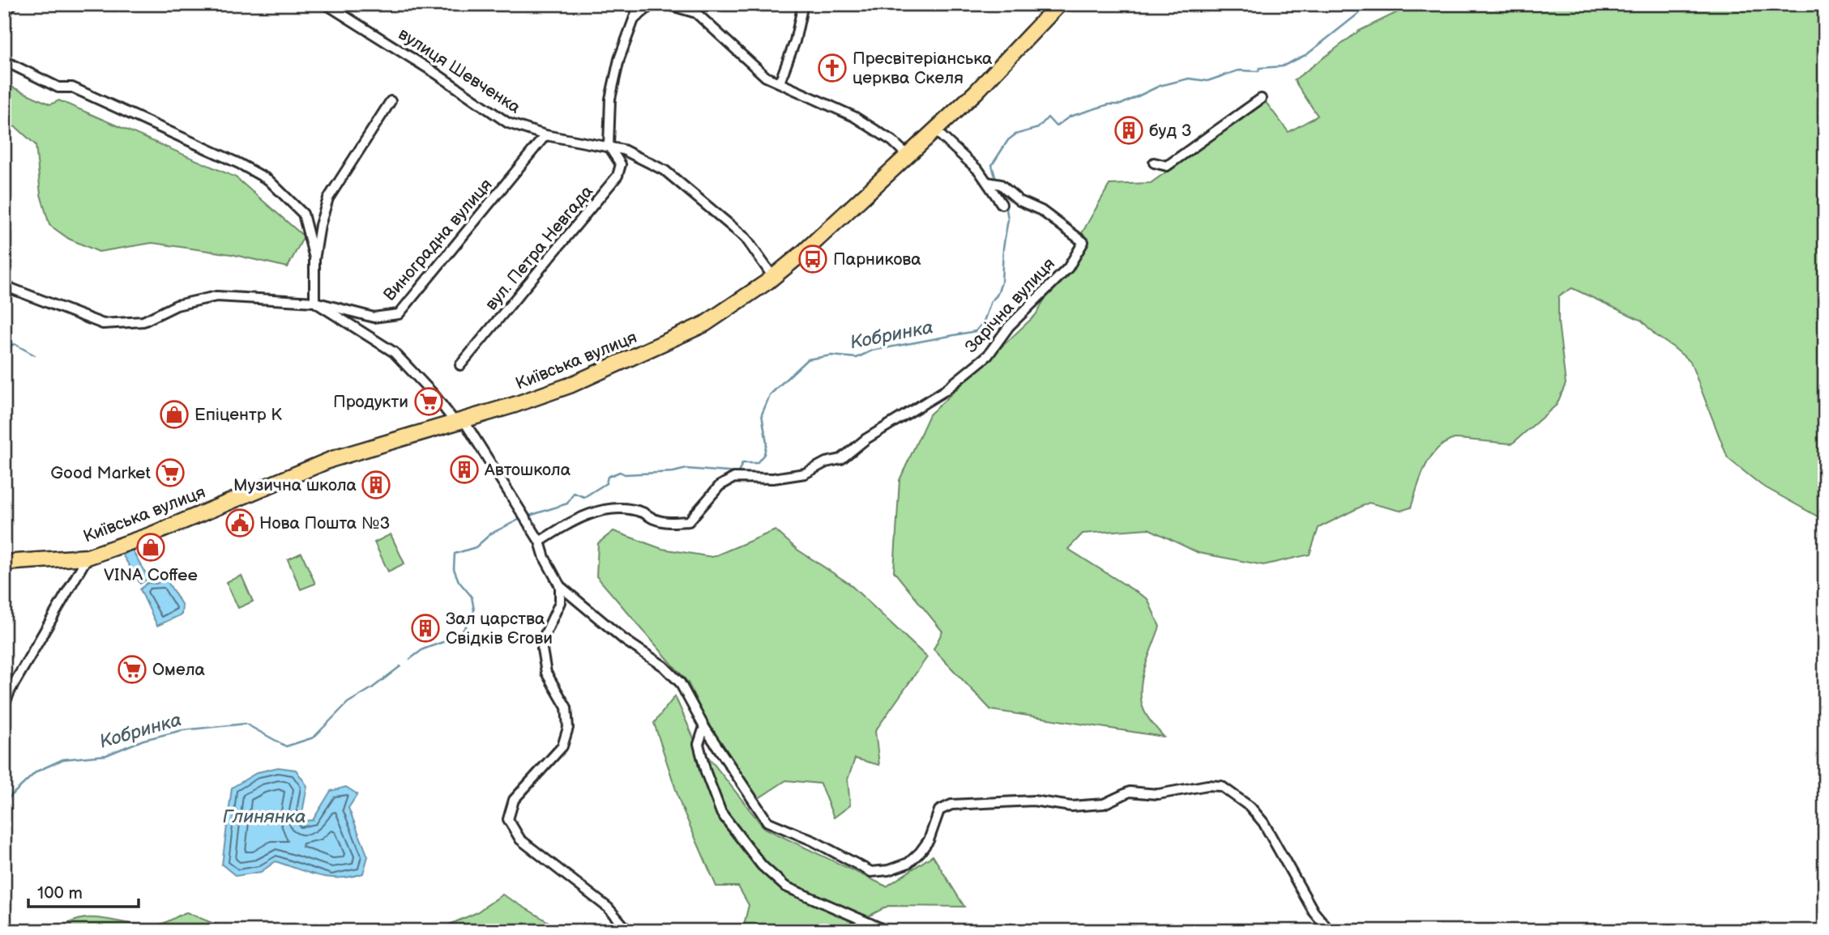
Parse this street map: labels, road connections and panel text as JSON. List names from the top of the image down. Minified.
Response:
{"streets":{"main road":["Київська вулиця"],"street":["вулиця Шевченка","Виноградна вулиця","вул. Петра Невгада","Зарічна вулиця"]},"crossings":[["вулиця Шевченка","Виноградна вулиця"],["вулиця Шевченка","вул. Петра Невгада"],["вулиця Шевченка","Київська вулиця"]],"water":["Кобринка","Глинянка"],"places":{"church":["Пресвітеріанська церква Скеля"],"building":["буд 3","Автошкола","Музична школа","Зал царства Свідків Єгови"],"bus stop":["Парникова"],"supermarket":["Продукти","Good Market","Омела"],"shop":["Епіцентр К","VINA Coffee"],"public building":["Нова Пошта №3"]},"scale_bar":"100 m"}
